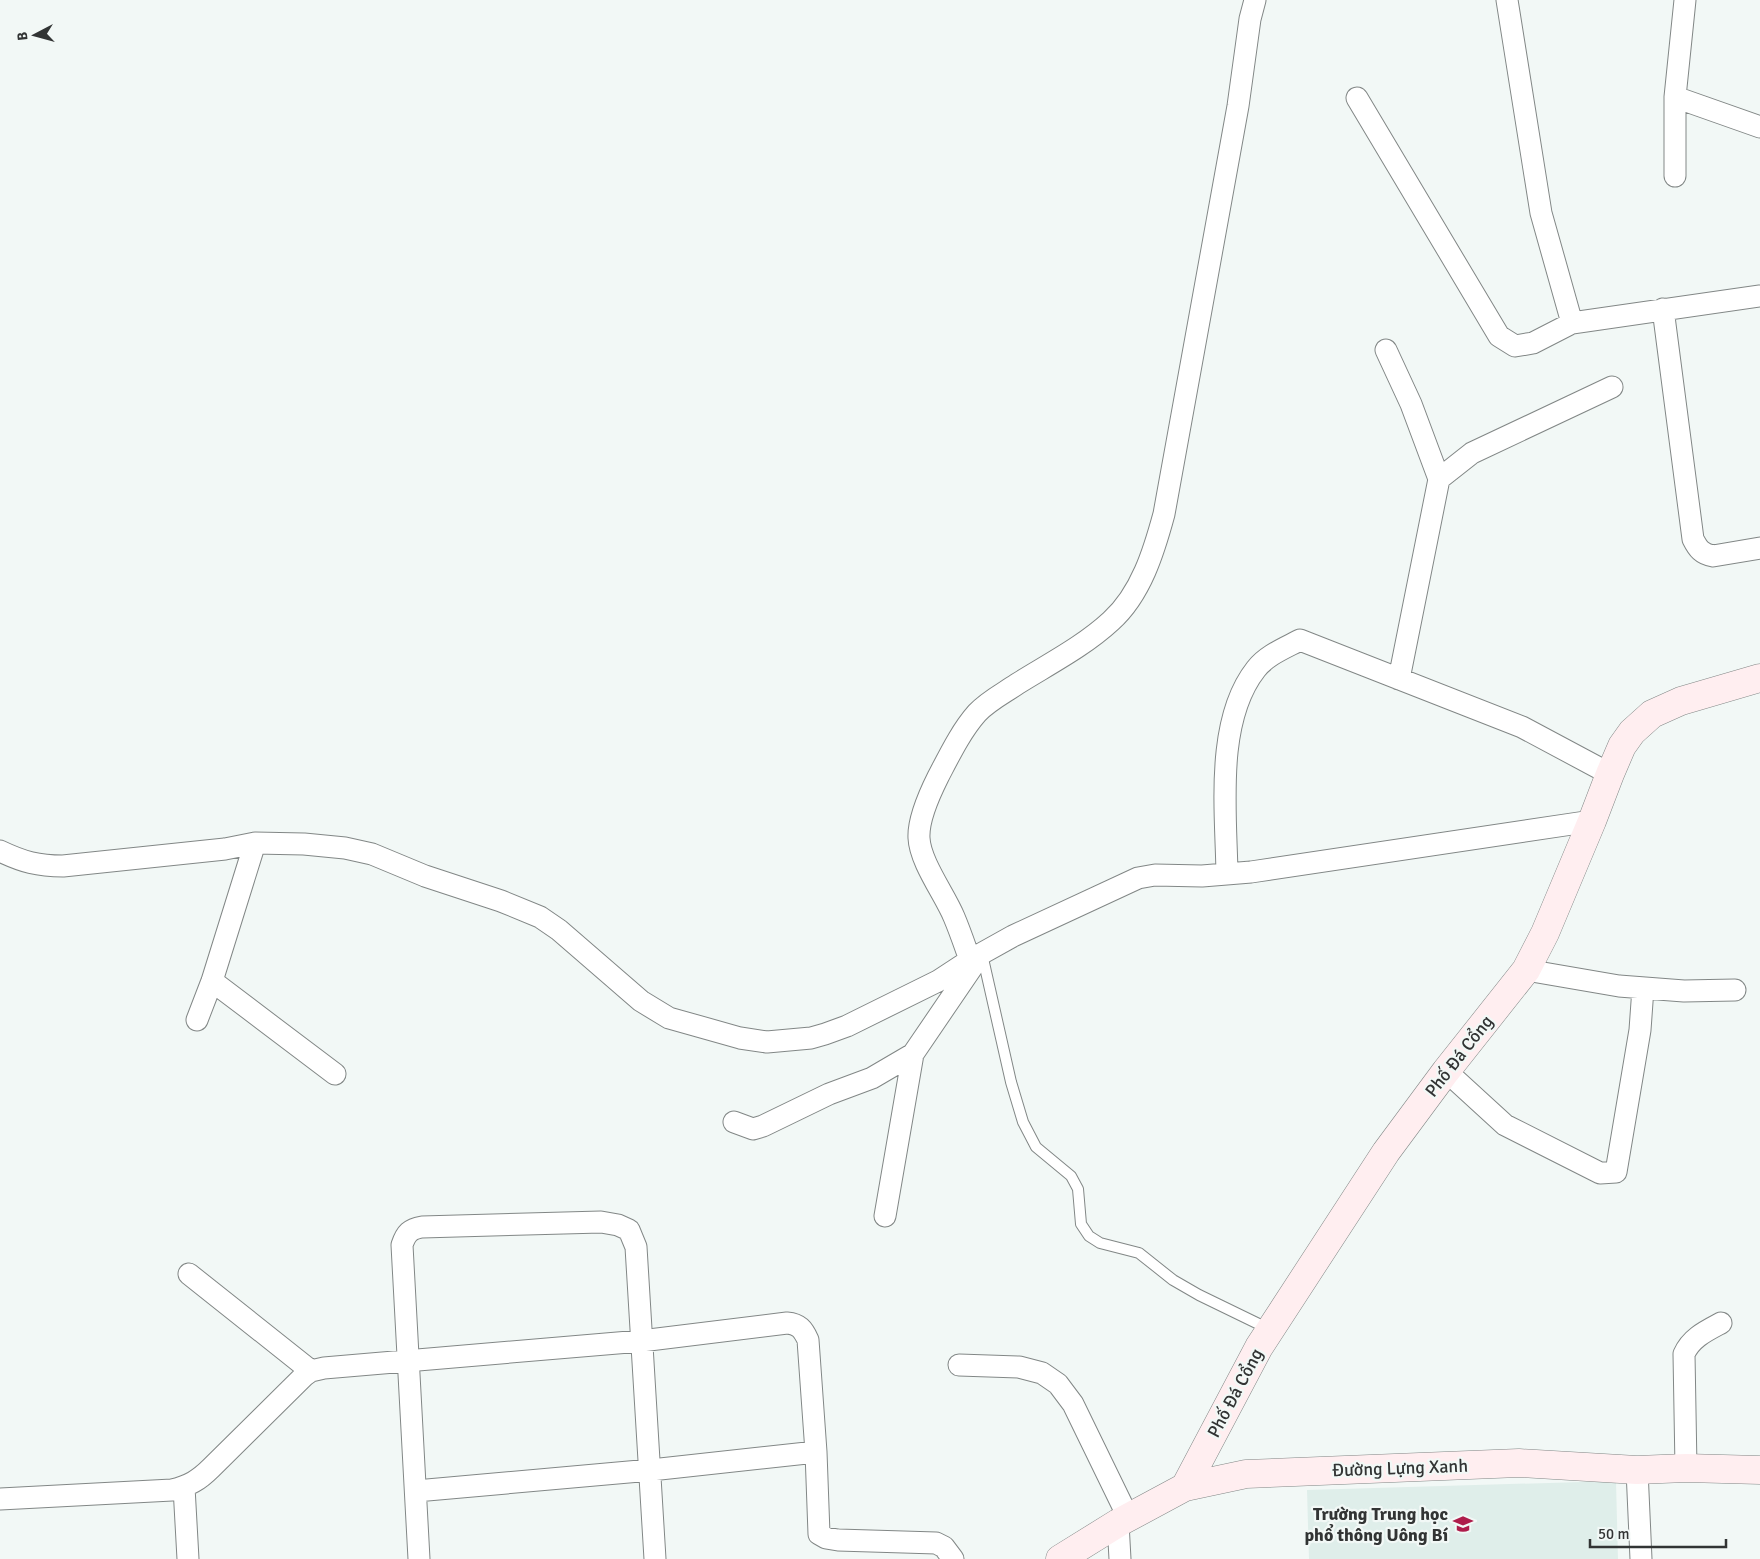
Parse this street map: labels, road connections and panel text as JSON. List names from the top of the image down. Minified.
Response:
{"streets":{"street":["Phố Đá Cổng","Đường Lựng Xanh"]},"crossings":[["Phố Đá Cổng","Đường Lựng Xanh"]],"places":{"school or university":["Trường Trung học phổ thông Uông Bí"]},"scale_bar":"50 m","north":"left"}
